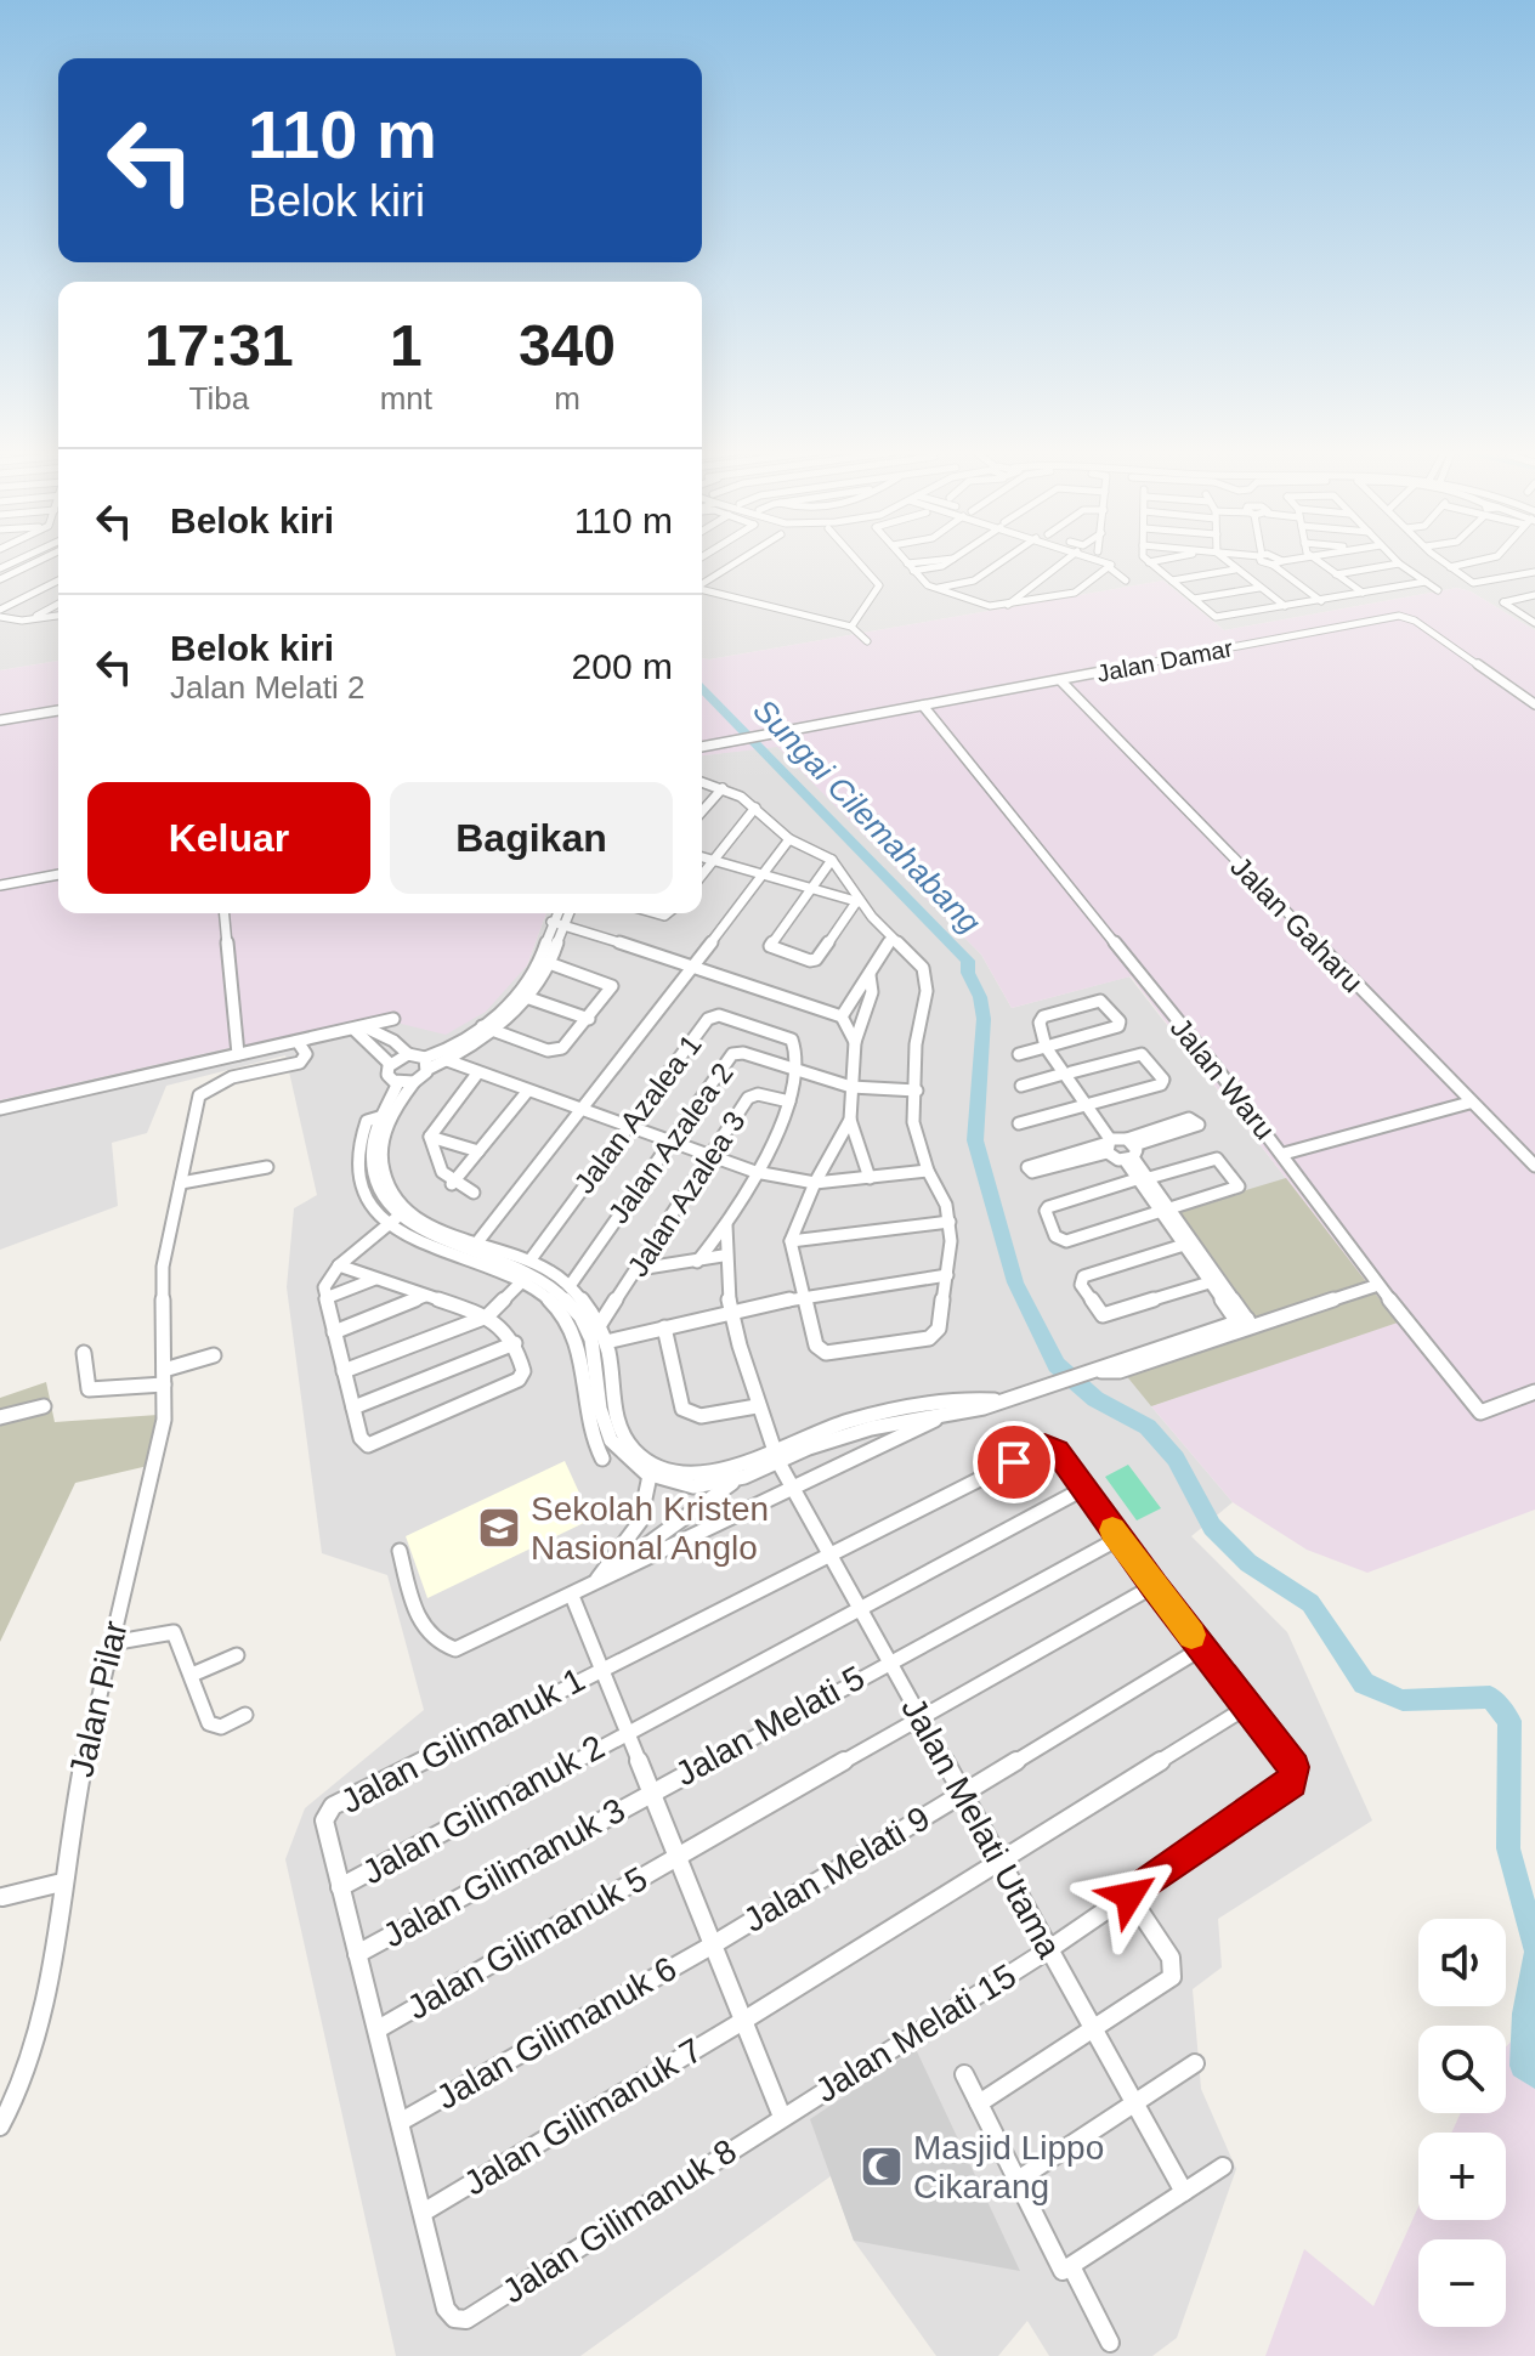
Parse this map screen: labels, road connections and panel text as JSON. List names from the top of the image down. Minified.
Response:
{"streets":{"street":["Jalan Damar","Jalan Gaharu","Jalan Waru","Jalan Azalea 1","Jalan Azalea 2","Jalan Azalea 3","Jalan Pilar","Jalan Melati 5","Jalan Gilimanuk 1","Jalan Gilimanuk 2","Jalan Melati Utama","Jalan Melati 9","Jalan Gilimanuk 3","Jalan Gilimanuk 5","Jalan Gilimanuk 6","Jalan Melati 15","Jalan Gilimanuk 7","Jalan Gilimanuk 8"]},"crossings":[["Jalan Damar","Jalan Gaharu"],["Jalan Damar","Jalan Waru"],["Jalan Azalea 1","Jalan Azalea 2"],["Jalan Melati 5","Jalan Melati Utama"],["Jalan Melati 5","Jalan Gilimanuk 3"],["Jalan Gilimanuk 1","Jalan Gilimanuk 2"],["Jalan Gilimanuk 1","Jalan Melati Utama"],["Jalan Gilimanuk 2","Jalan Melati Utama"],["Jalan Melati Utama","Jalan Melati 9"],["Jalan Melati Utama","Jalan Gilimanuk 5"],["Jalan Melati Utama","Jalan Melati 15"],["Jalan Melati Utama","Jalan Gilimanuk 7"],["Jalan Melati 9","Jalan Gilimanuk 6"],["Jalan Melati 15","Jalan Gilimanuk 7"],["Jalan Melati 15","Jalan Gilimanuk 8"],["Jalan Gilimanuk 7","Jalan Gilimanuk 8"]],"water":["Sungai Cilemahabang"],"places":{"school or university":["Sekolah Kristen Nasional Anglo"],"mosque":["Masjid Lippo Cikarang"]},"page":{"turn":["110 m","Belok kiri"],"eta":["17:31","Tiba","1","mnt","340","m"],"list":[{"name":"Belok kiri","value":"110 m"},{"name":"Belok kiri","note":"Jalan Melati 2","value":"200 m"}],"buttons":["Keluar","Bagikan"],"map_buttons":["+","−"]}}
